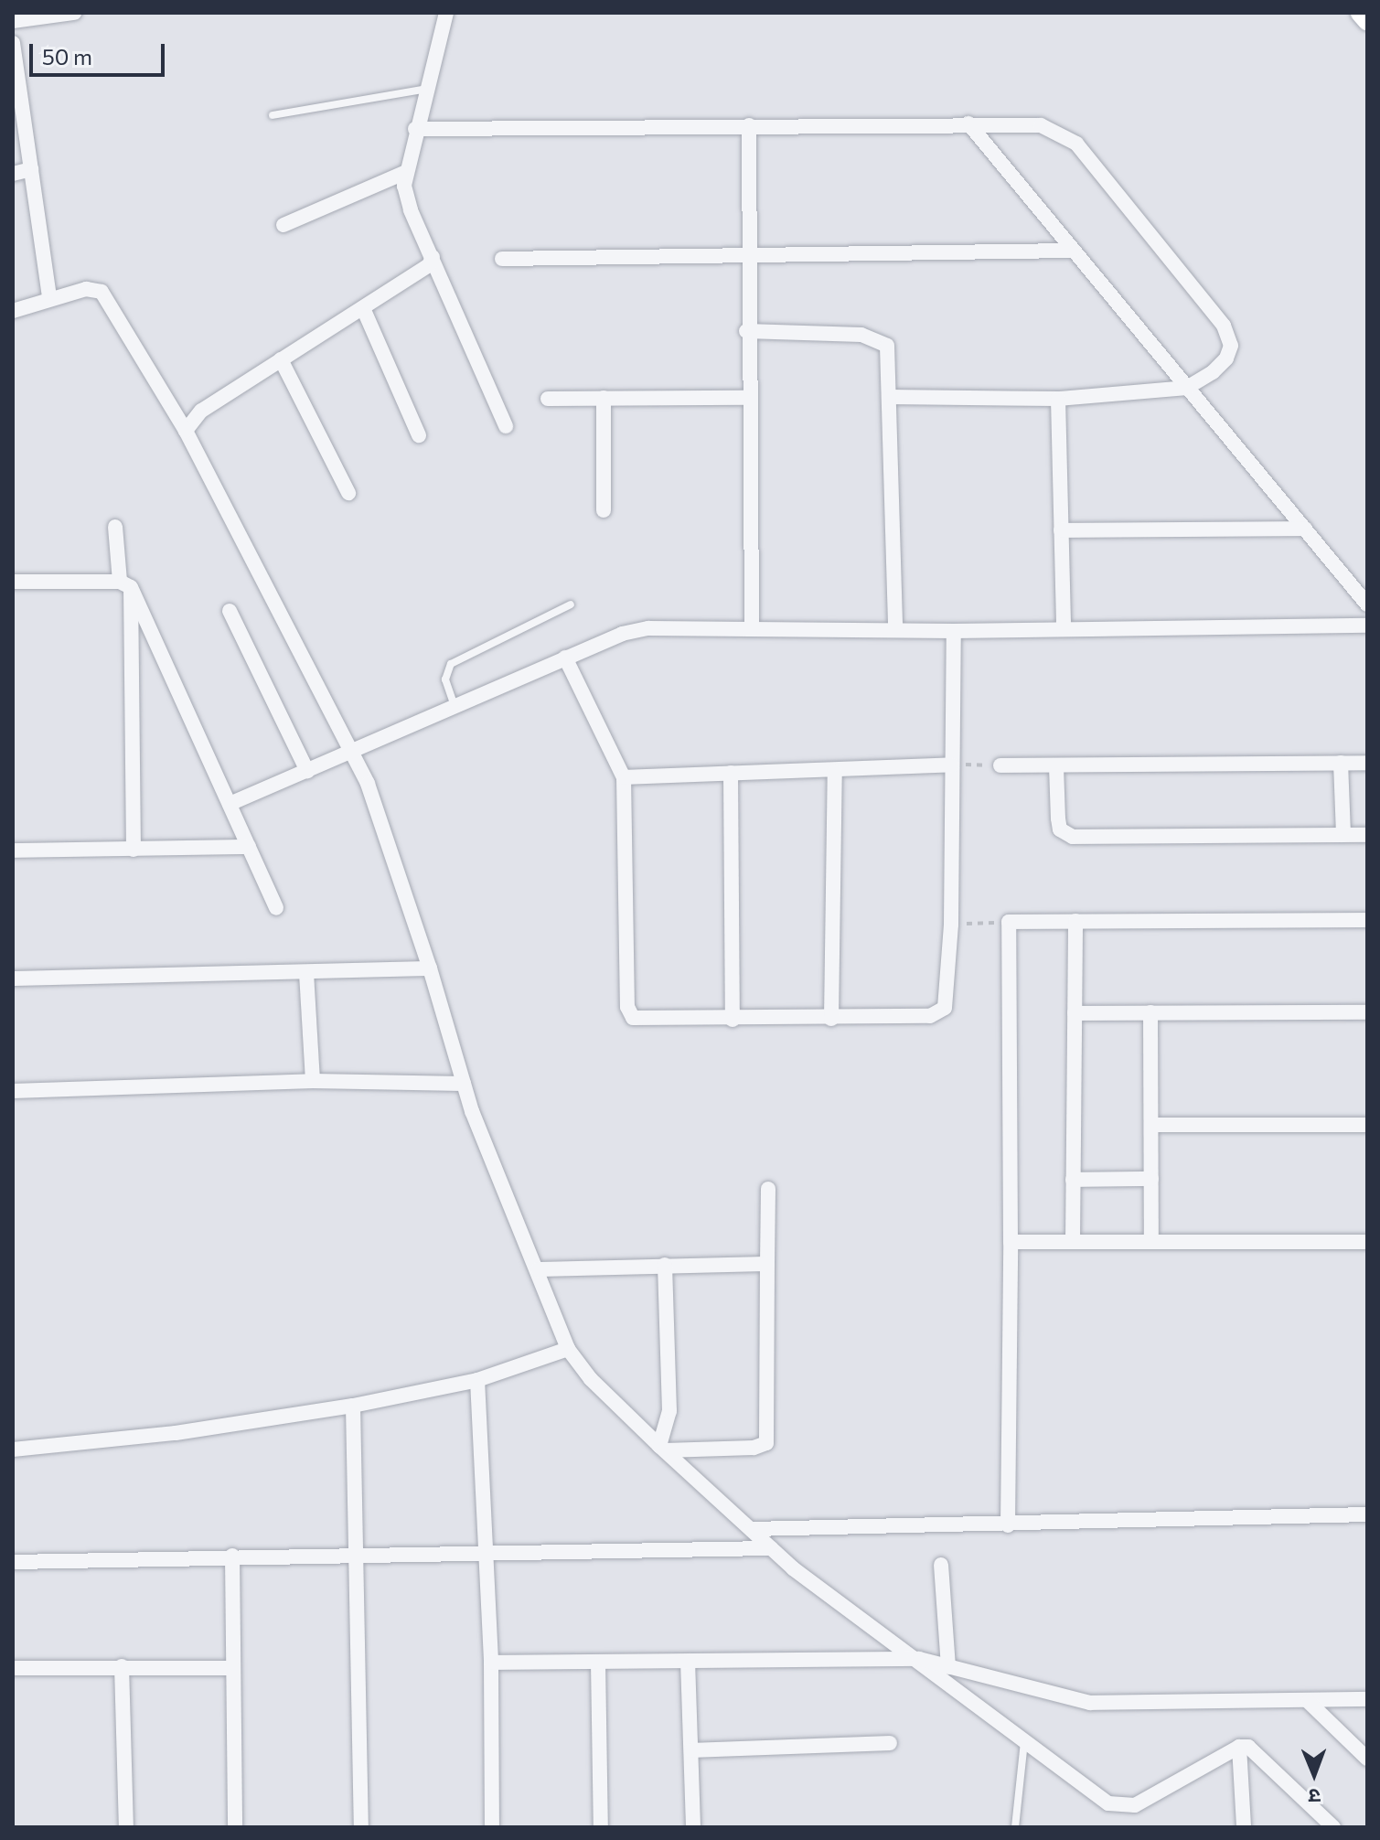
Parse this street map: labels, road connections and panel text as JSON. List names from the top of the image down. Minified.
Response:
{"scale_bar":"50 m","north":"bottom"}
